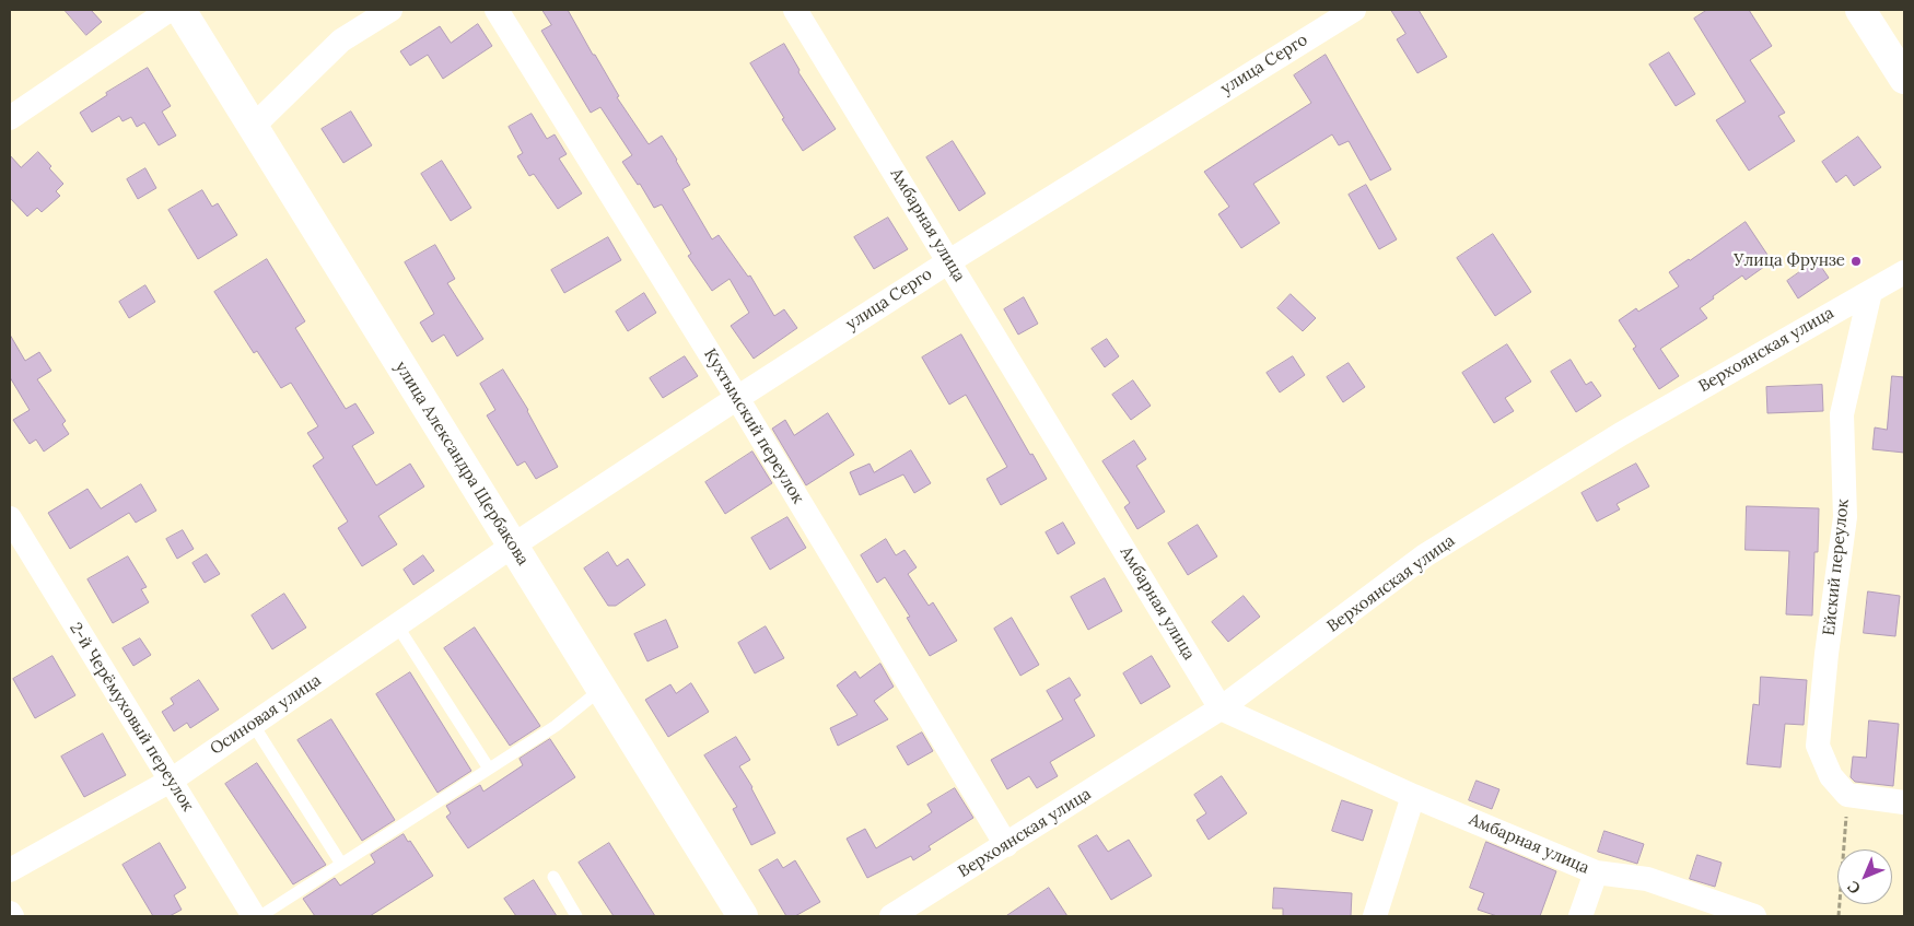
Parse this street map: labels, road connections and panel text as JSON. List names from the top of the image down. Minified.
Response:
{"streets":{"street":["улица Серго","Амбарная улица","Верхоянская улица","Кухтымский переулок","улица Александра Щербакова","Ейский переулок","Осиновая улица","2-й Черёмуховый переулок"]},"crossings":[["улица Серго","Амбарная улица"],["улица Серго","Кухтымский переулок"],["улица Серго","улица Александра Щербакова"],["улица Серго","Осиновая улица"],["Амбарная улица","Верхоянская улица"],["Верхоянская улица","Кухтымский переулок"],["Верхоянская улица","Ейский переулок"],["улица Александра Щербакова","Осиновая улица"],["Осиновая улица","2-й Черёмуховый переулок"]],"places":["Улица Фрунзе"],"north":"bottom left"}
